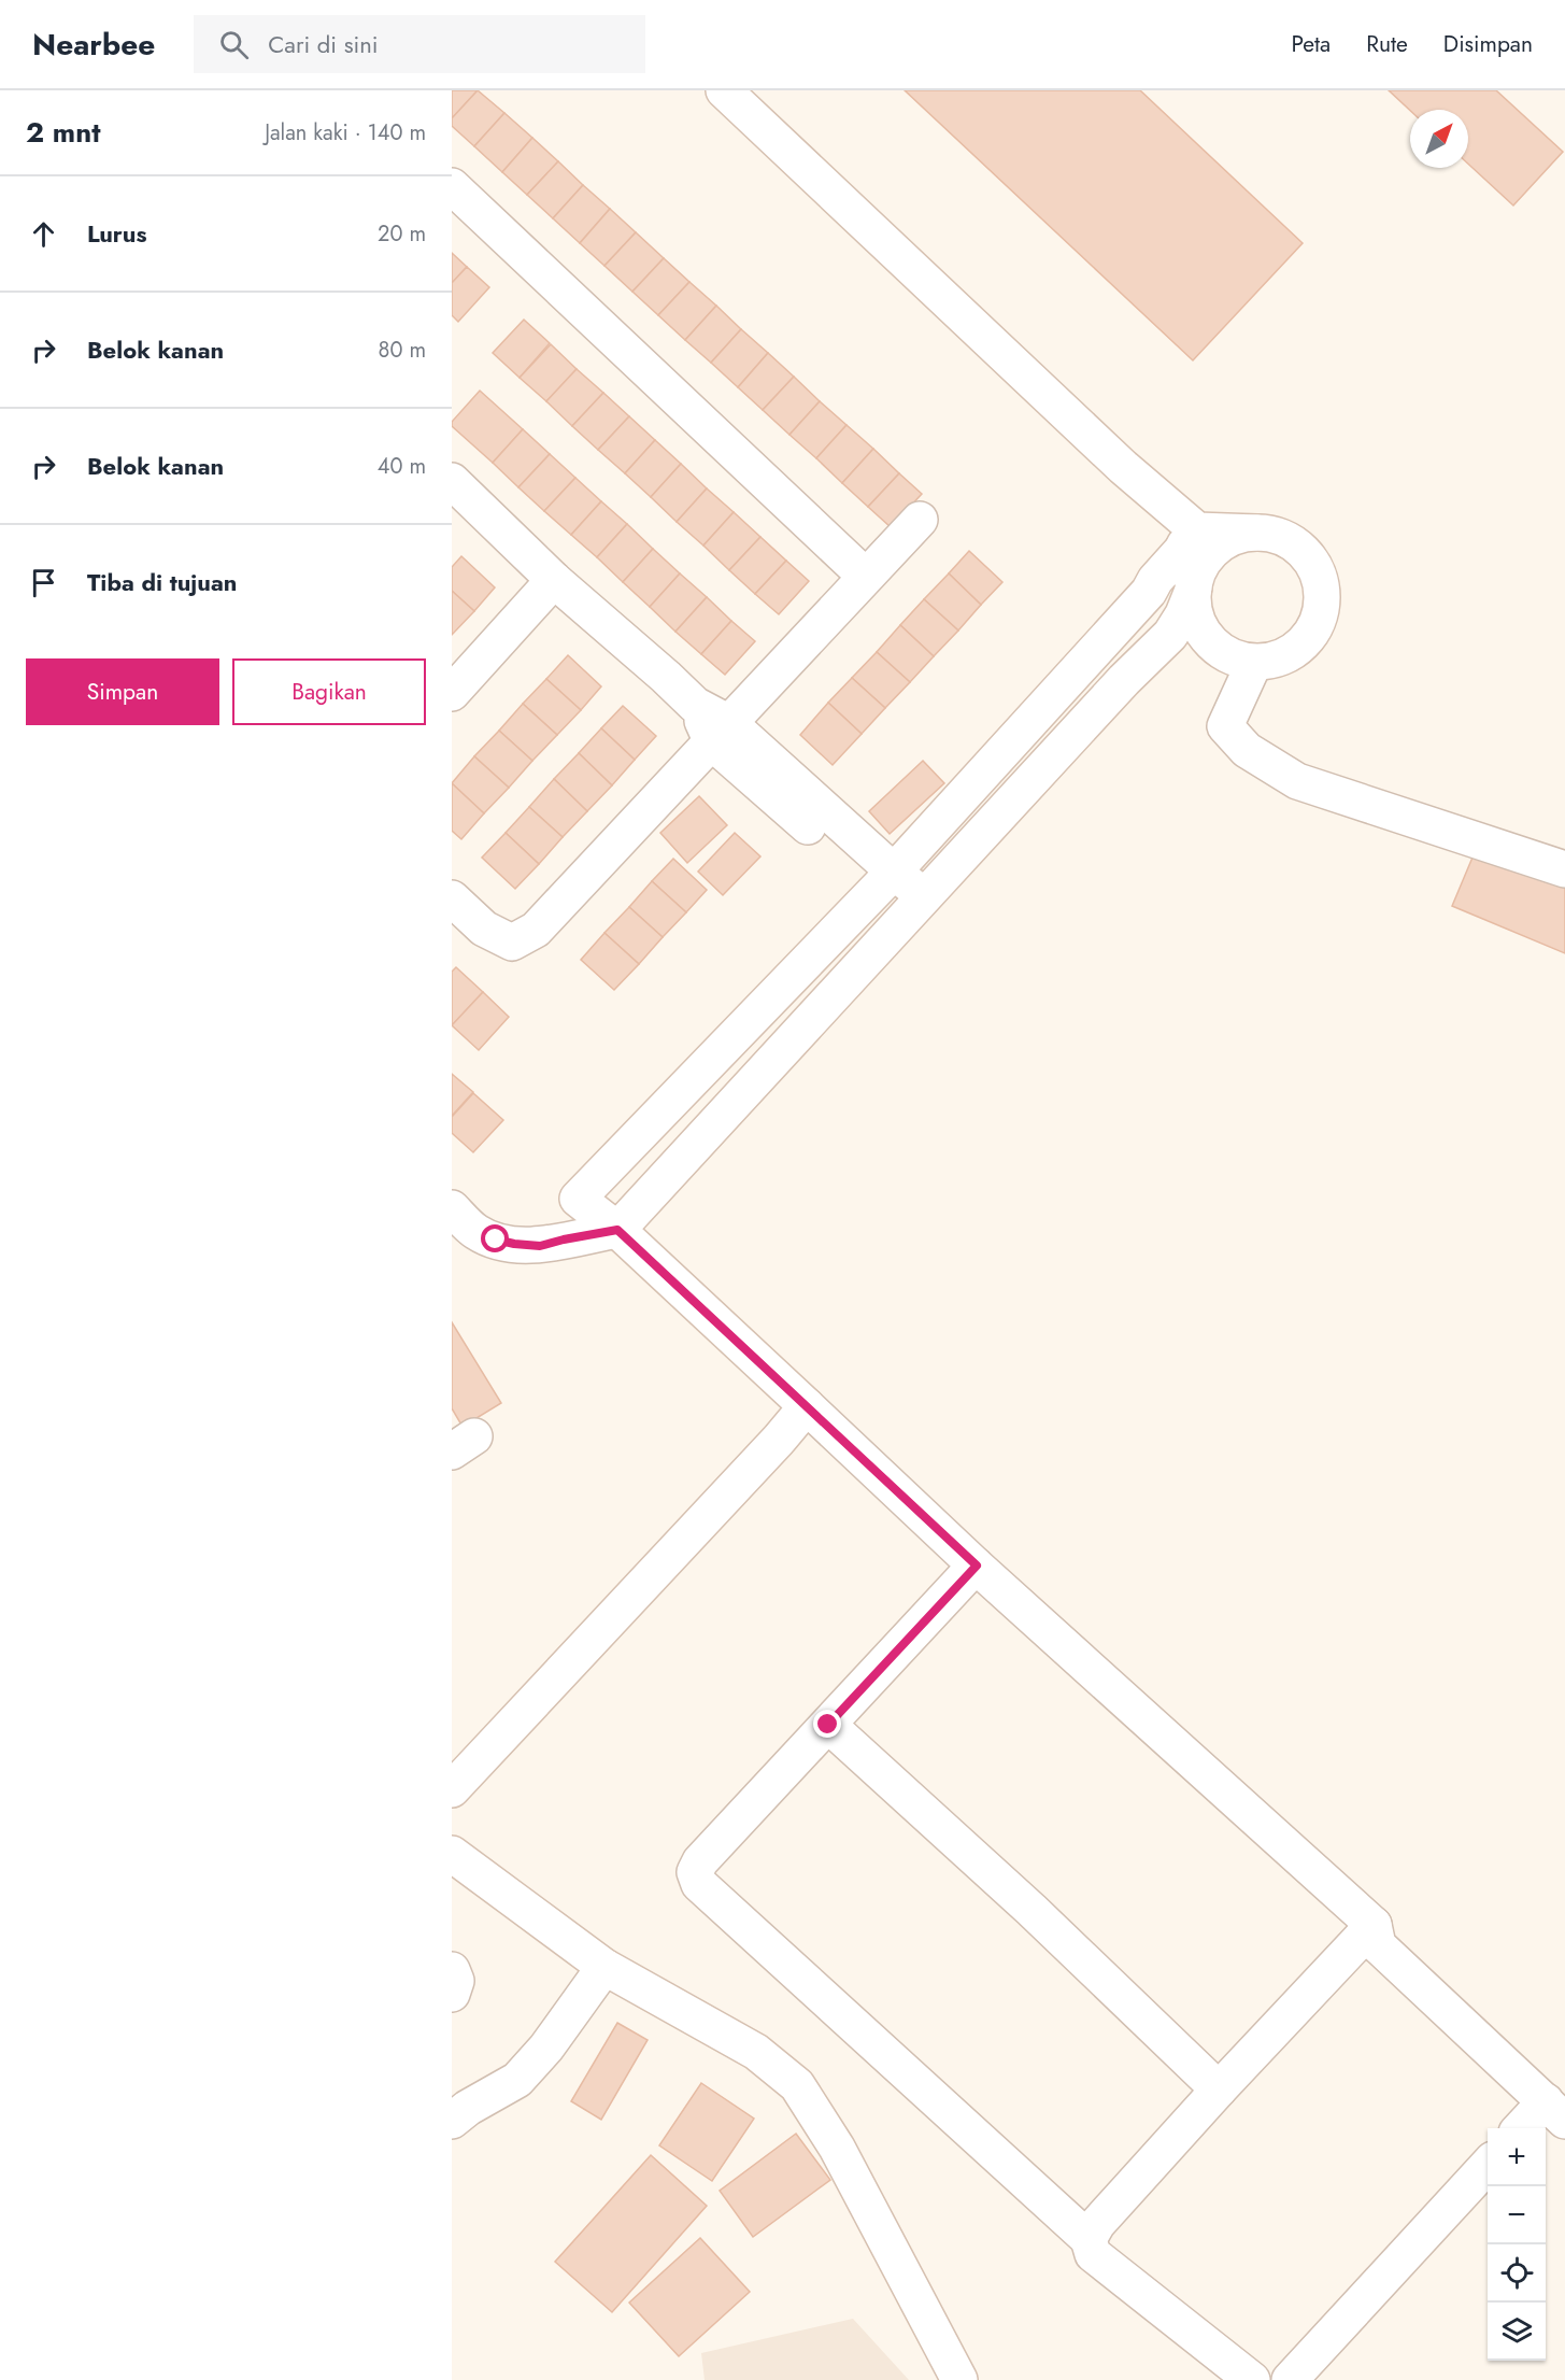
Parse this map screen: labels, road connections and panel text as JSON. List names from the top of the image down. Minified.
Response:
{"north":"top right","page":{"header":"Nearbee","search":"Cari di sini","nav":["Peta","Rute","Disimpan"],"heading":["2 mnt","Jalan kaki · 140 m"],"list":[["Lurus","20 m"],["Belok kanan","80 m"],["Belok kanan","40 m"],"Tiba di tujuan"],"buttons":["Simpan","Bagikan"],"map_buttons":["+","−"]}}
